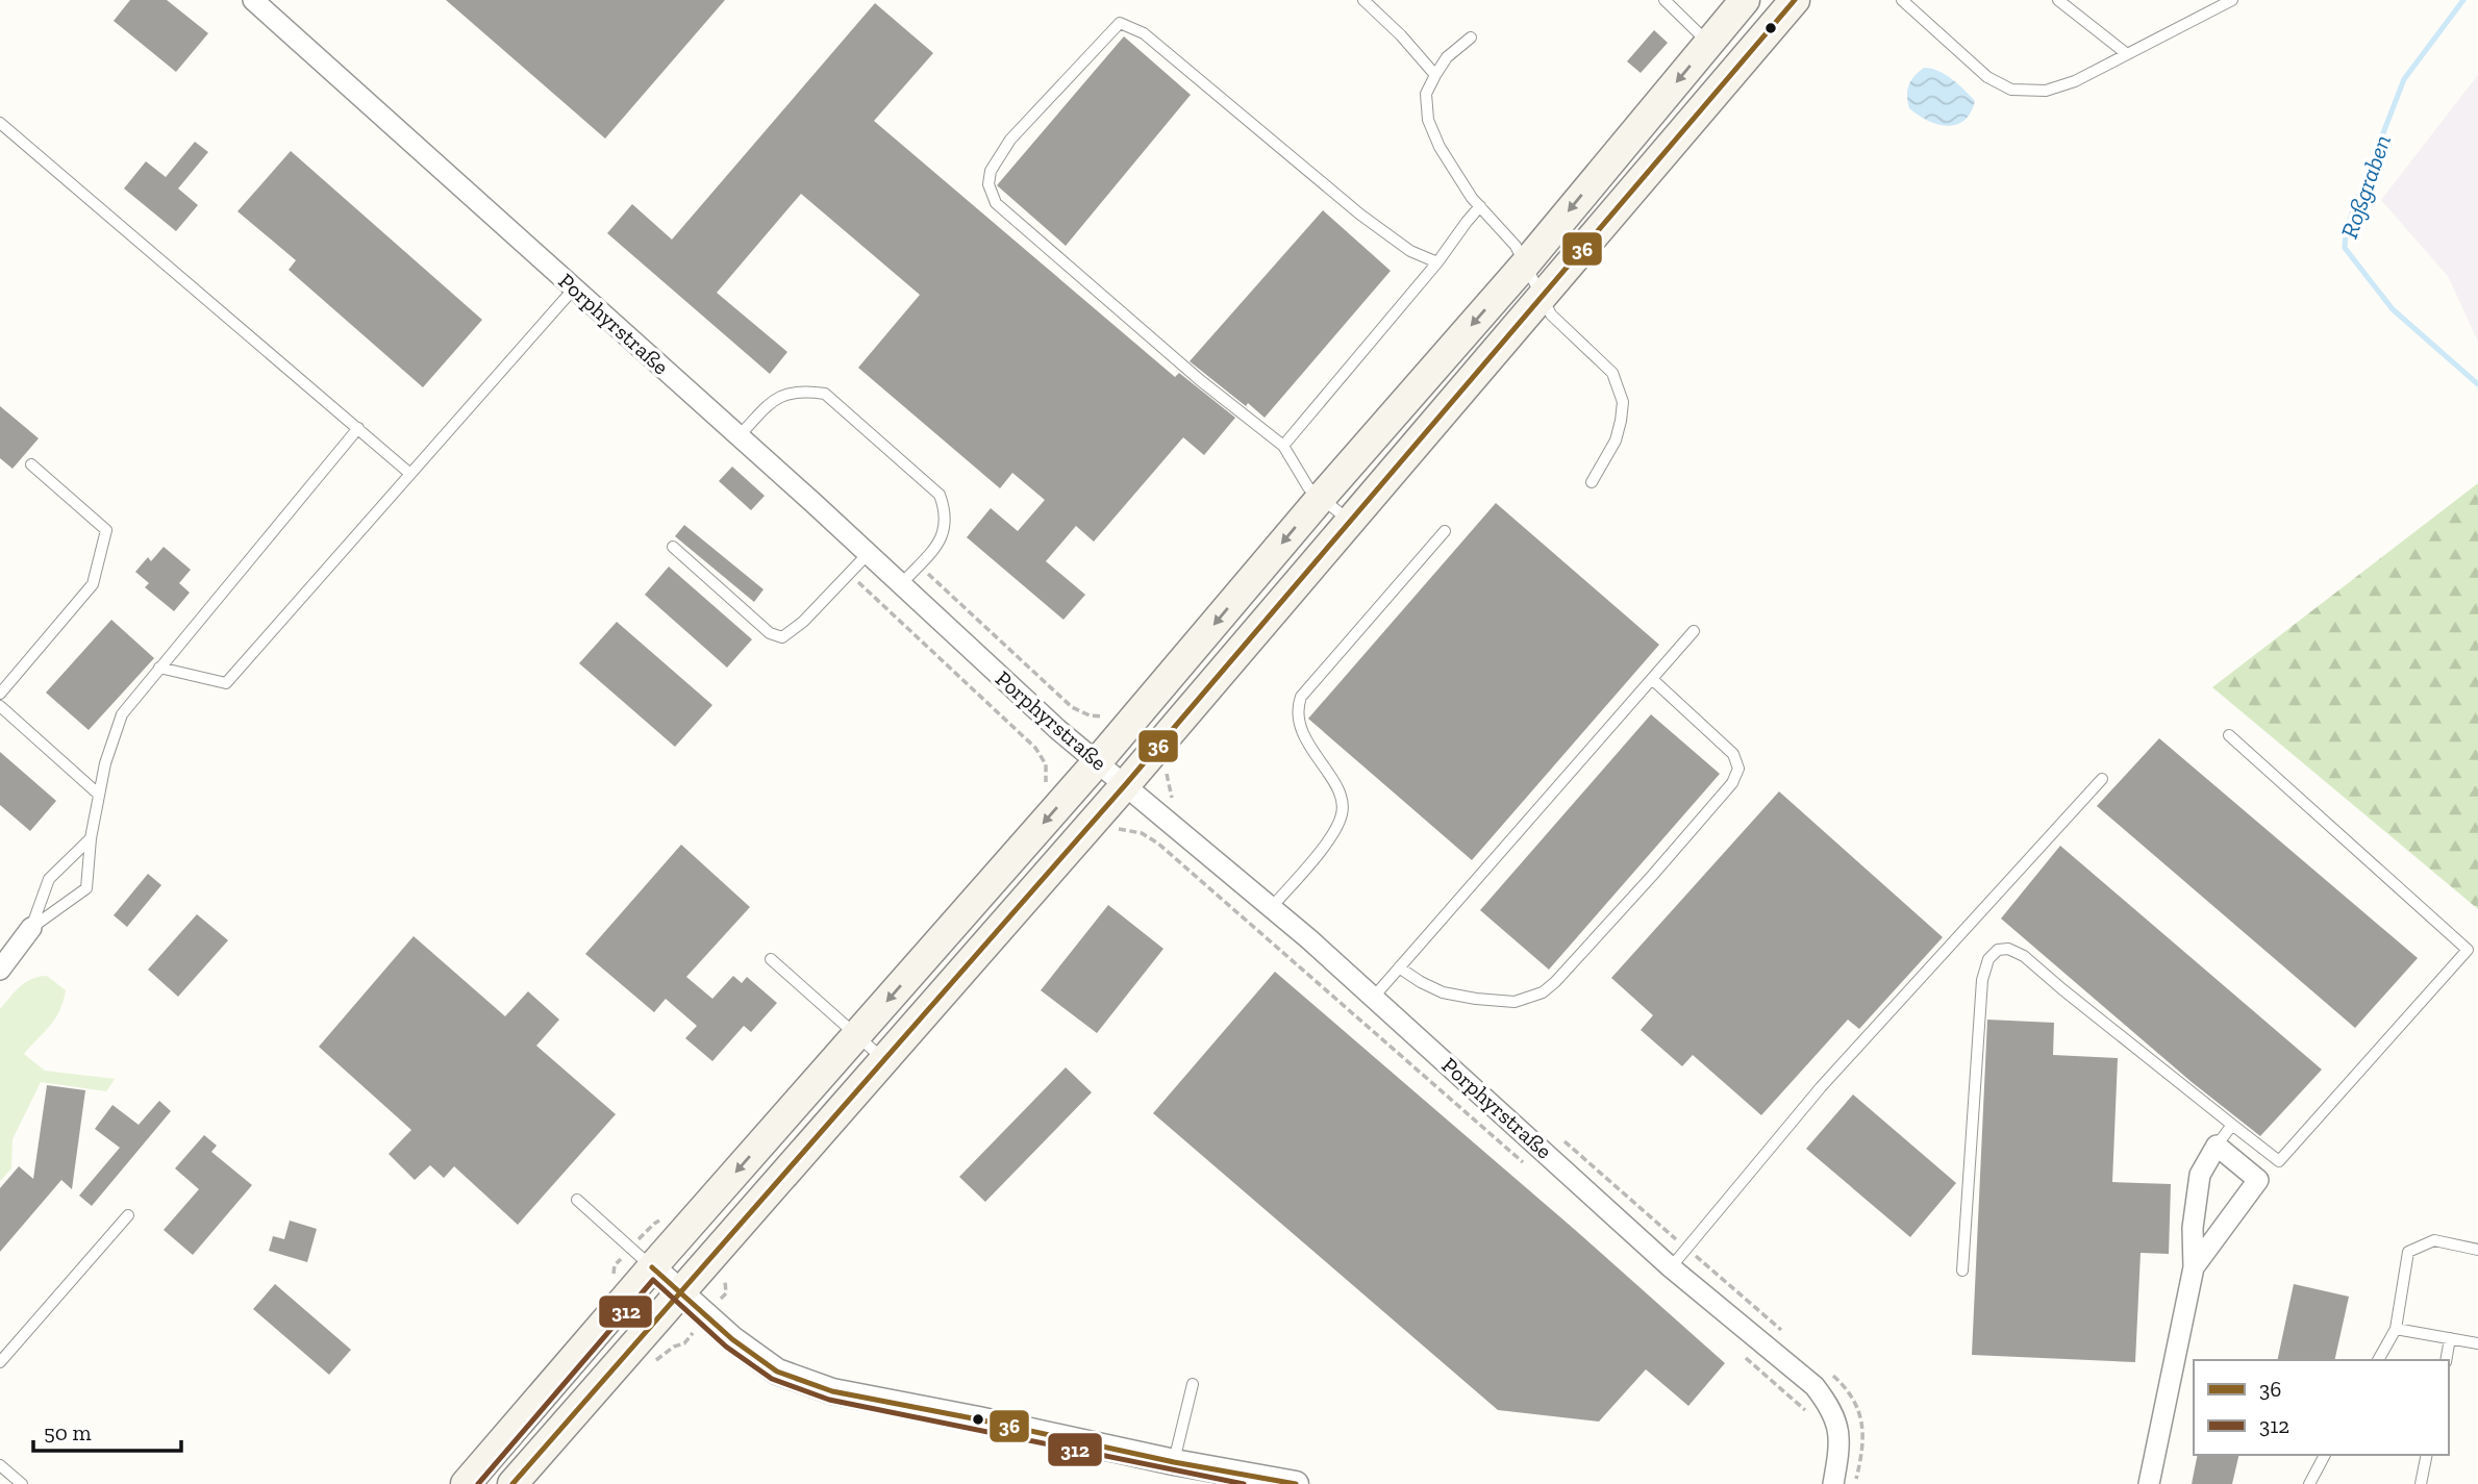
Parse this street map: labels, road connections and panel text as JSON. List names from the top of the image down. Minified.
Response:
{"streets":{"street":["Porphyrstraße"]},"water":["Roßgraben"],"lines":["transit line 36","transit line 312"],"legend":["36","312"],"scale_bar":"50 m"}
